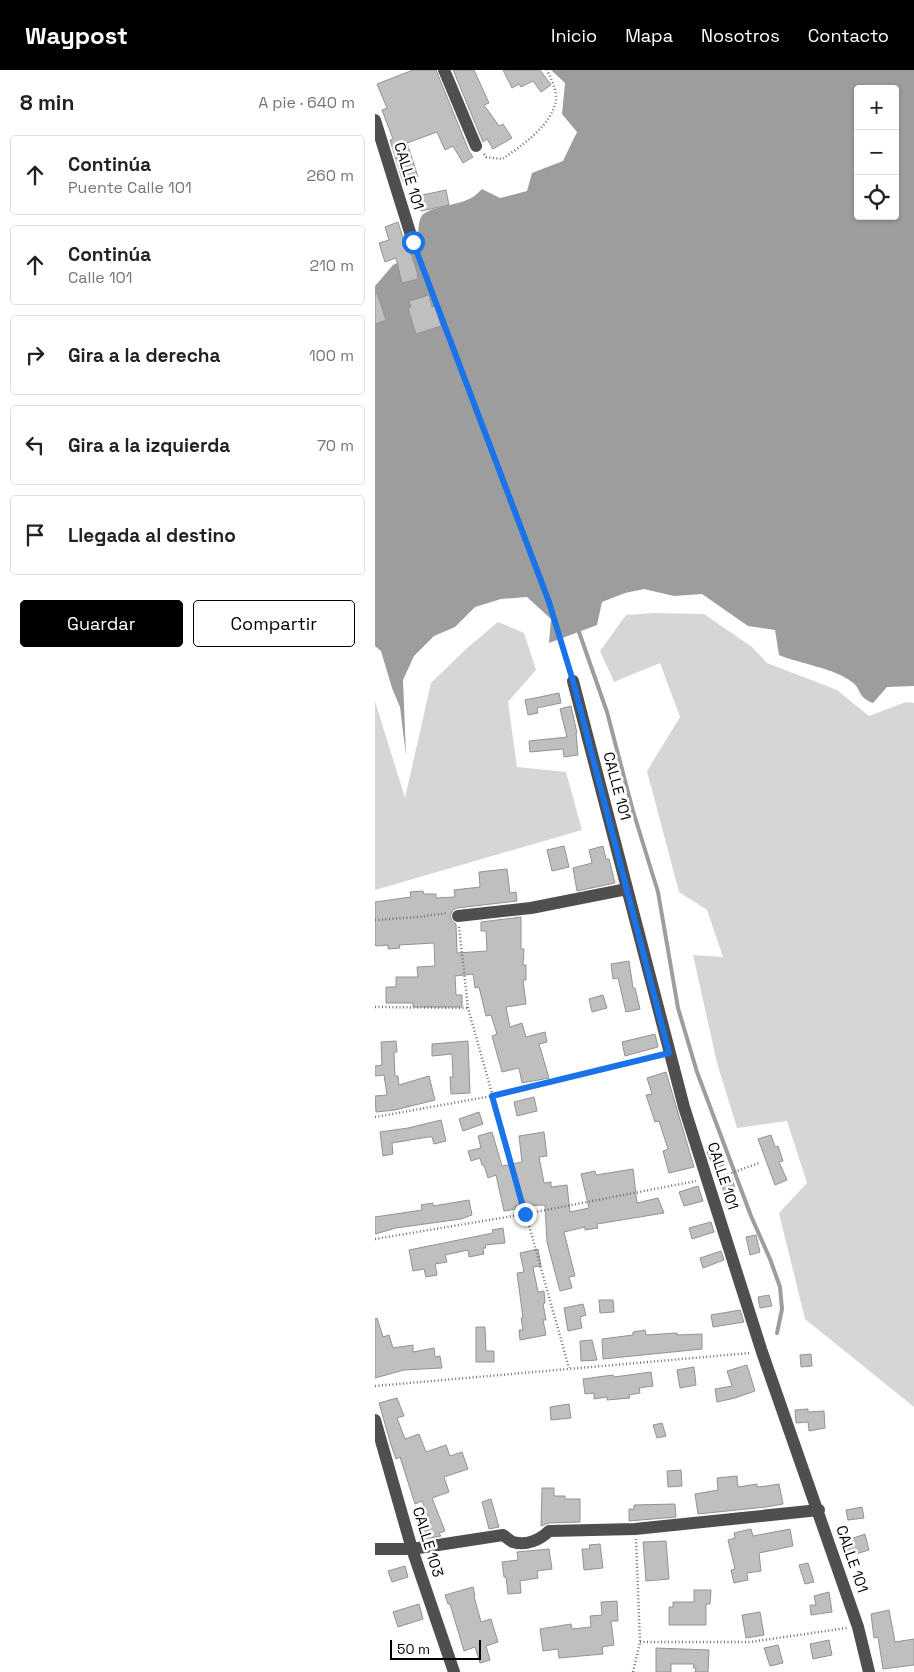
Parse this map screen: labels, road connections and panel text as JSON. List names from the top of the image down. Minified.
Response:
{"streets":{"street":["CALLE 101","CALLE 103"]},"scale_bar":"50 m","page":{"header":"Waypost","nav":["Inicio","Mapa","Nosotros","Contacto"],"heading":["8 min","A pie · 640 m"],"map_buttons":["+","−"],"list":[["Continúa","Puente Calle 101","260 m"],["Continúa","Calle 101","210 m"],["Gira a la derecha","100 m"],["Gira a la izquierda","70 m"],"Llegada al destino"],"buttons":["Guardar","Compartir"],"scale":"50 m"}}
